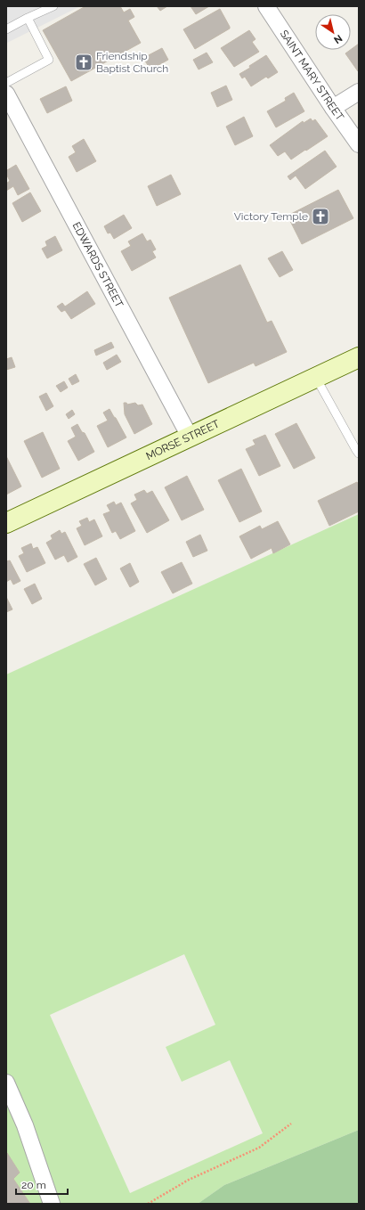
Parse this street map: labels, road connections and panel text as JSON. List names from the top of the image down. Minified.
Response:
{"streets":{"main road":["MORSE STREET"],"street":["SAINT MARY STREET","EDWARDS STREET"]},"crossings":[["EDWARDS STREET","MORSE STREET"]],"places":{"church":["Friendship Baptist Church","Victory Temple"]},"scale_bar":"20 m","north":"bottom right"}
